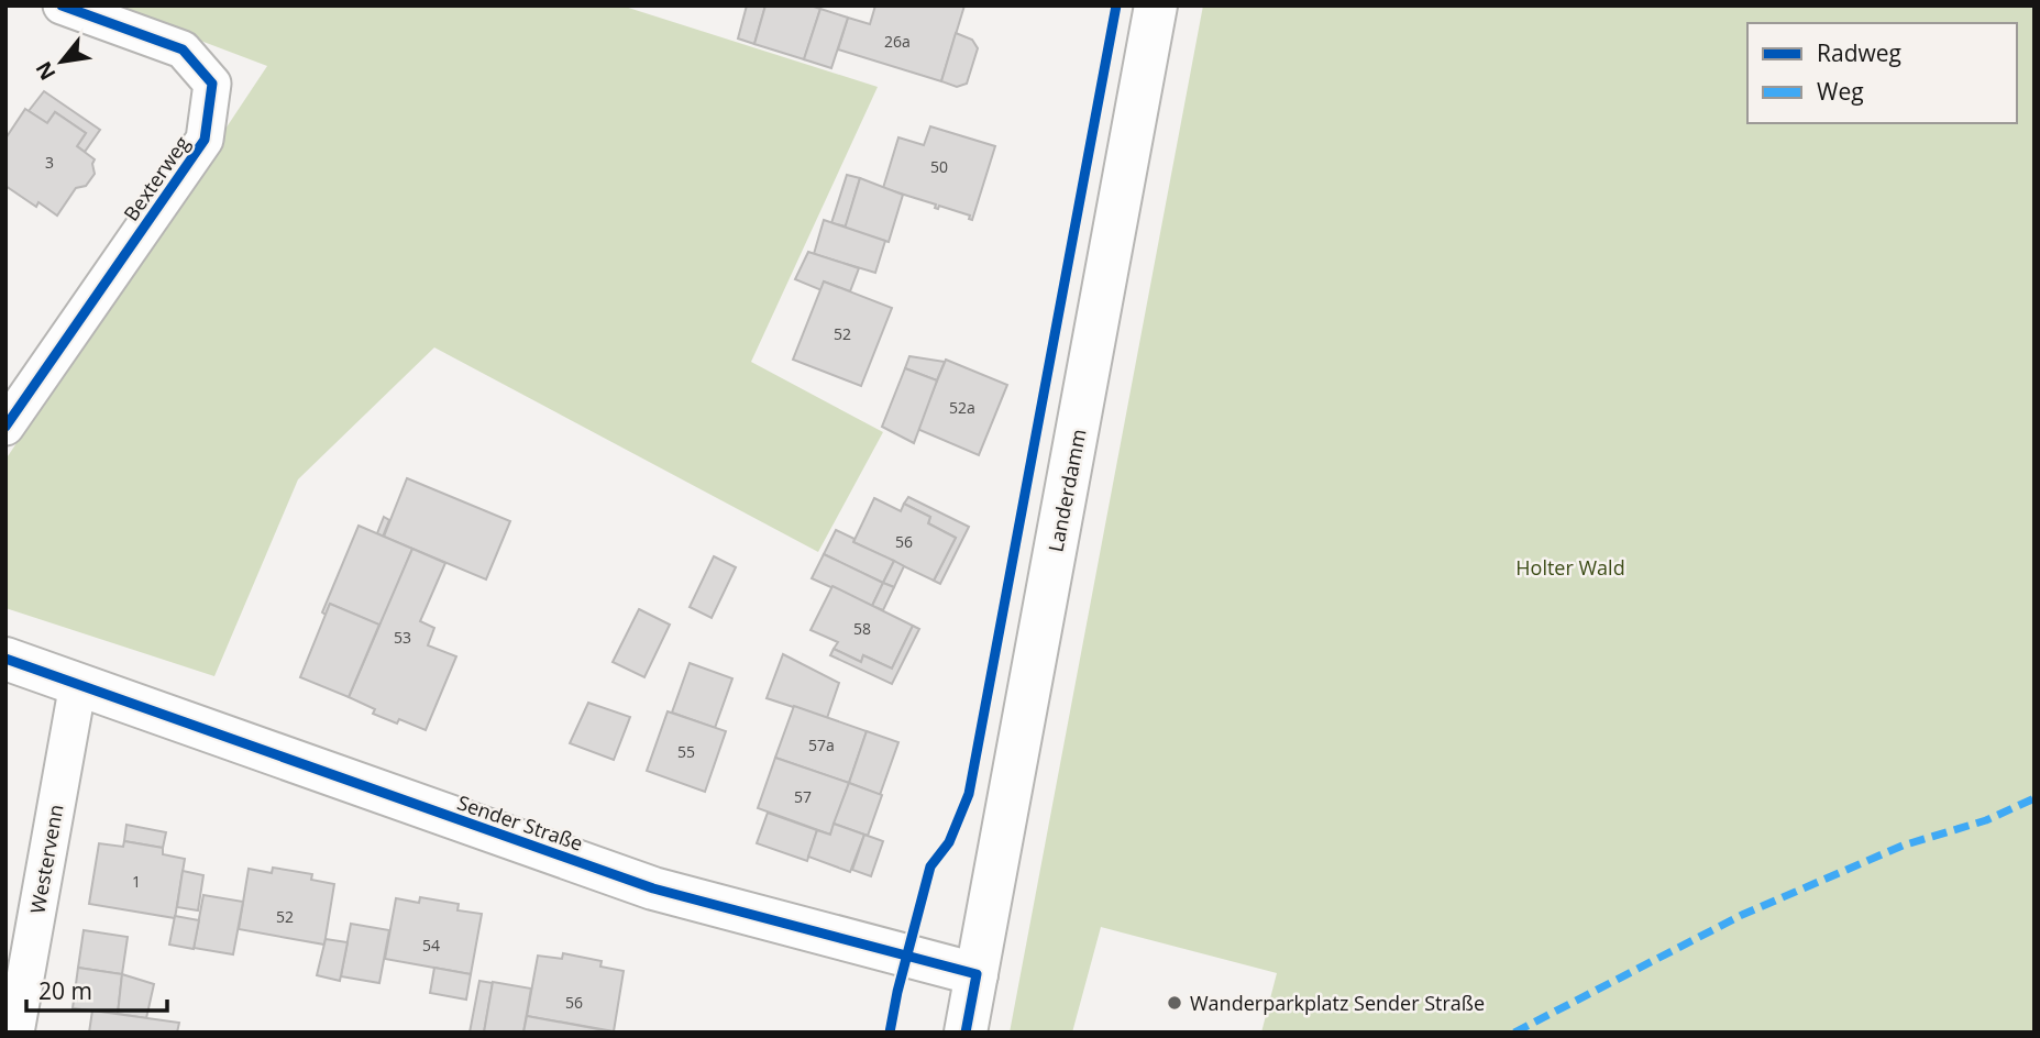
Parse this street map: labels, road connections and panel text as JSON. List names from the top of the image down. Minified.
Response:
{"streets":{"main road":["Landerdamm","Sender Straße"],"street":["Bexterweg","Westervenn"]},"crossings":[["Landerdamm","Sender Straße"],["Sender Straße","Westervenn"]],"parks":["Holter Wald"],"places":["Wanderparkplatz Sender Straße"],"house_numbers":["26a","3","50","52","52a","56","58","53","57a","55","57","1","52","54","56"],"legend":["Radweg","Weg"],"scale_bar":"20 m","north":"bottom left"}
